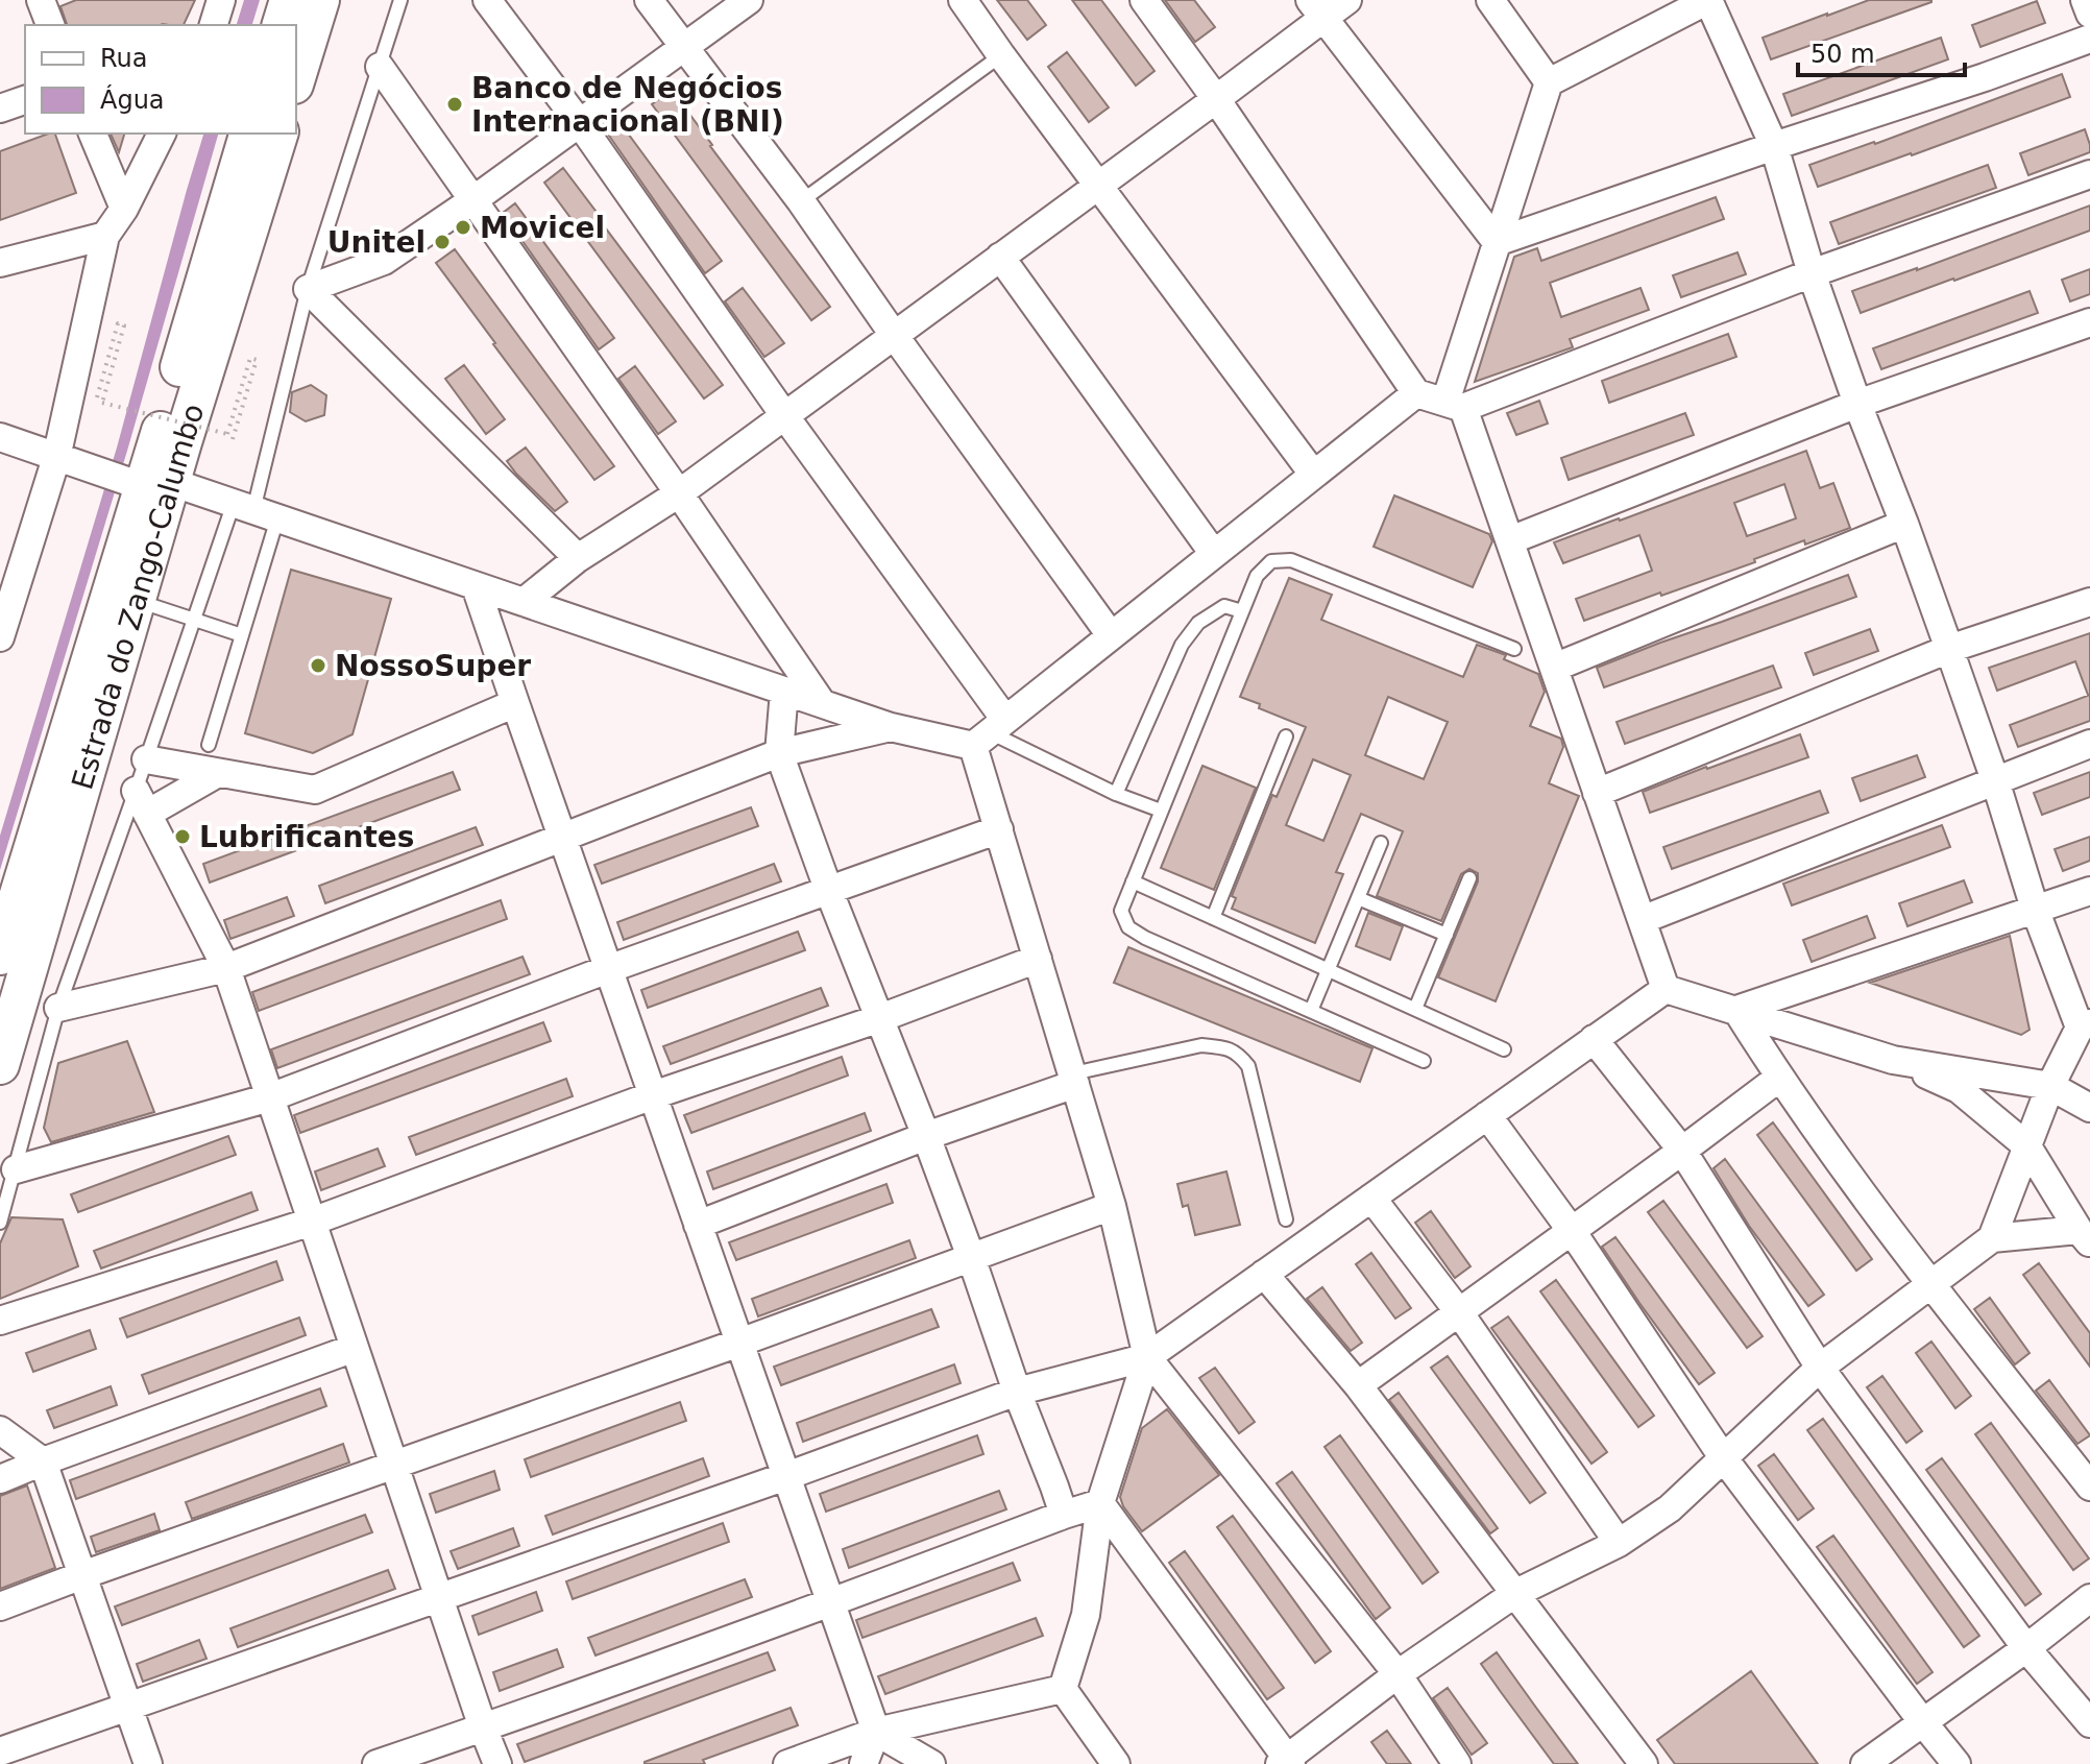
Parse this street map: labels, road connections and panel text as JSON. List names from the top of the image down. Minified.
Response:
{"streets":{"main road":["Estrada do Zango-Calumbo"]},"places":["Banco de Negócios Internacional (BNI)","Movicel","Unitel","NossoSuper","Lubrificantes"],"legend":["Rua","Água"],"scale_bar":"50 m"}
